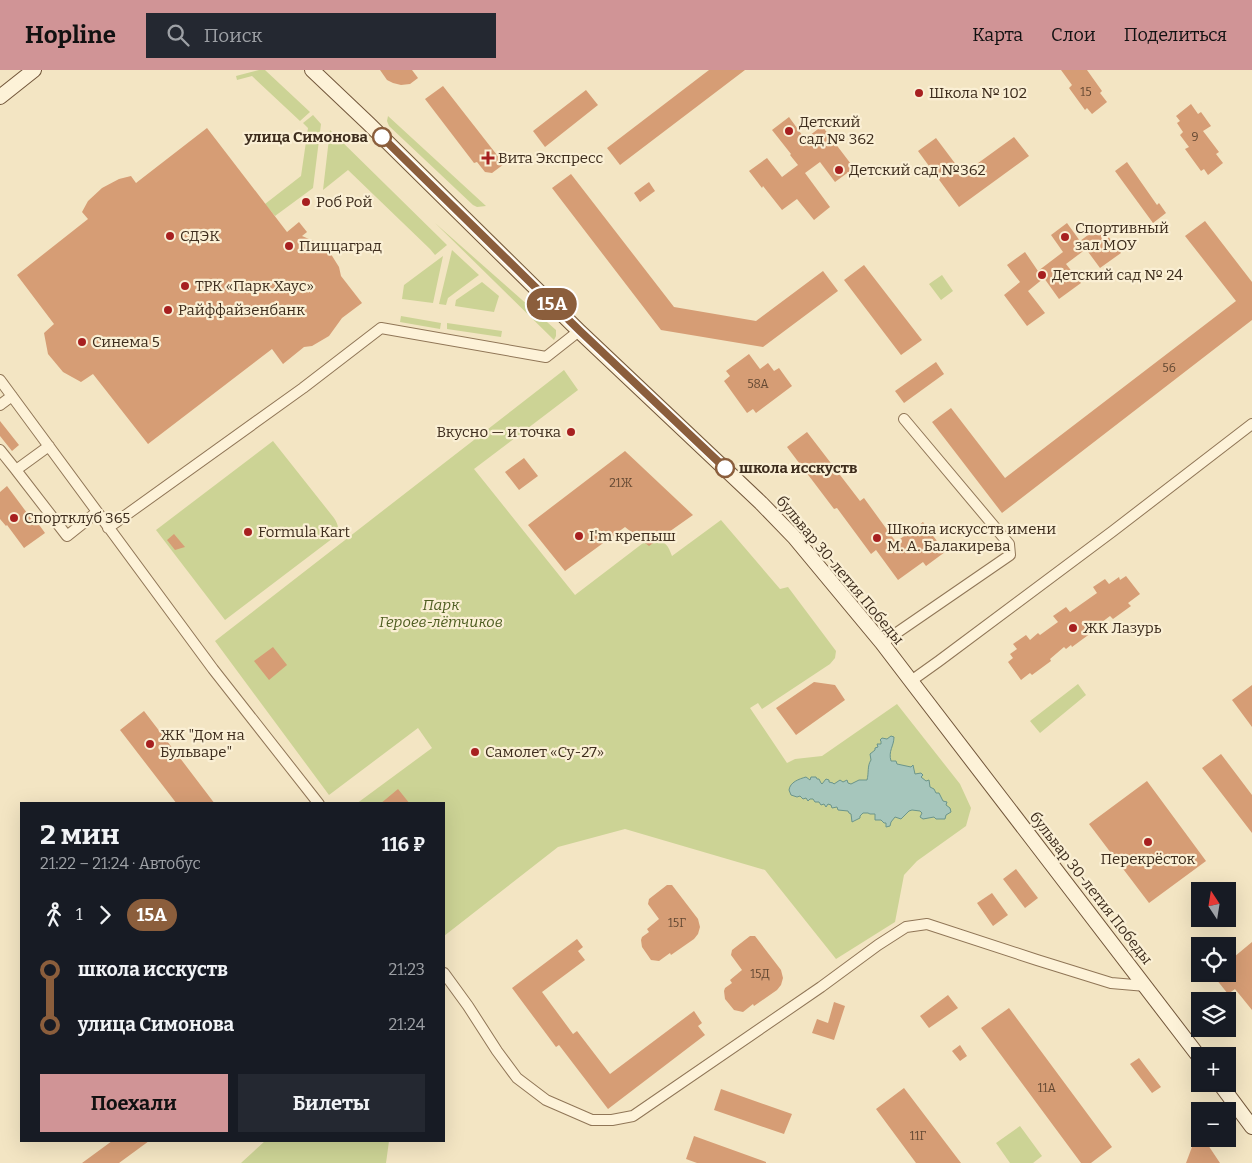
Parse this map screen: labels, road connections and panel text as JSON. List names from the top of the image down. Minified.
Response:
{"streets":{"main road":["бульвар 30-летия Победы"]},"parks":["Парк Героев-лётчиков"],"places":{"other":["Школа № 102","Детский сад № 362","улица Симонова","Детский сад №362","Роб Рой","СДЭК","Спортивный зал МОУ","Пиццаград","Детский сад № 24","ТРК «Парк Хаус»","Райффайзенбанк","Синема 5","Вкусно — и точка","школа исскуств","Спортклуб 365","Formula Kart","I'm крепыш","Школа искусств имени М. А. Балакирева","ЖК Лазурь","ЖК \"Дом на Бульваре\"","Самолет «Су-27»","Перекрёсток"],"health":["Вита Экспресс"]},"lines":["bus line 15А"],"house_numbers":["15","9","56","58А","21Ж","15Г","15Д","11А","11Г"],"north":"top","page":{"header":"Hopline","search":"Поиск","nav":["Карта","Слои","Поделиться"],"on_map":"15А","heading":["2 мин","21:22 – 21:24 · Автобус","116 ₽"],"map_buttons":["+","−"],"legs":["1","15А"],"list":[{"name":"школа исскуств","value":"21:23"},{"name":"улица Симонова","value":"21:24"}],"buttons":["Поехали","Билеты"]}}
